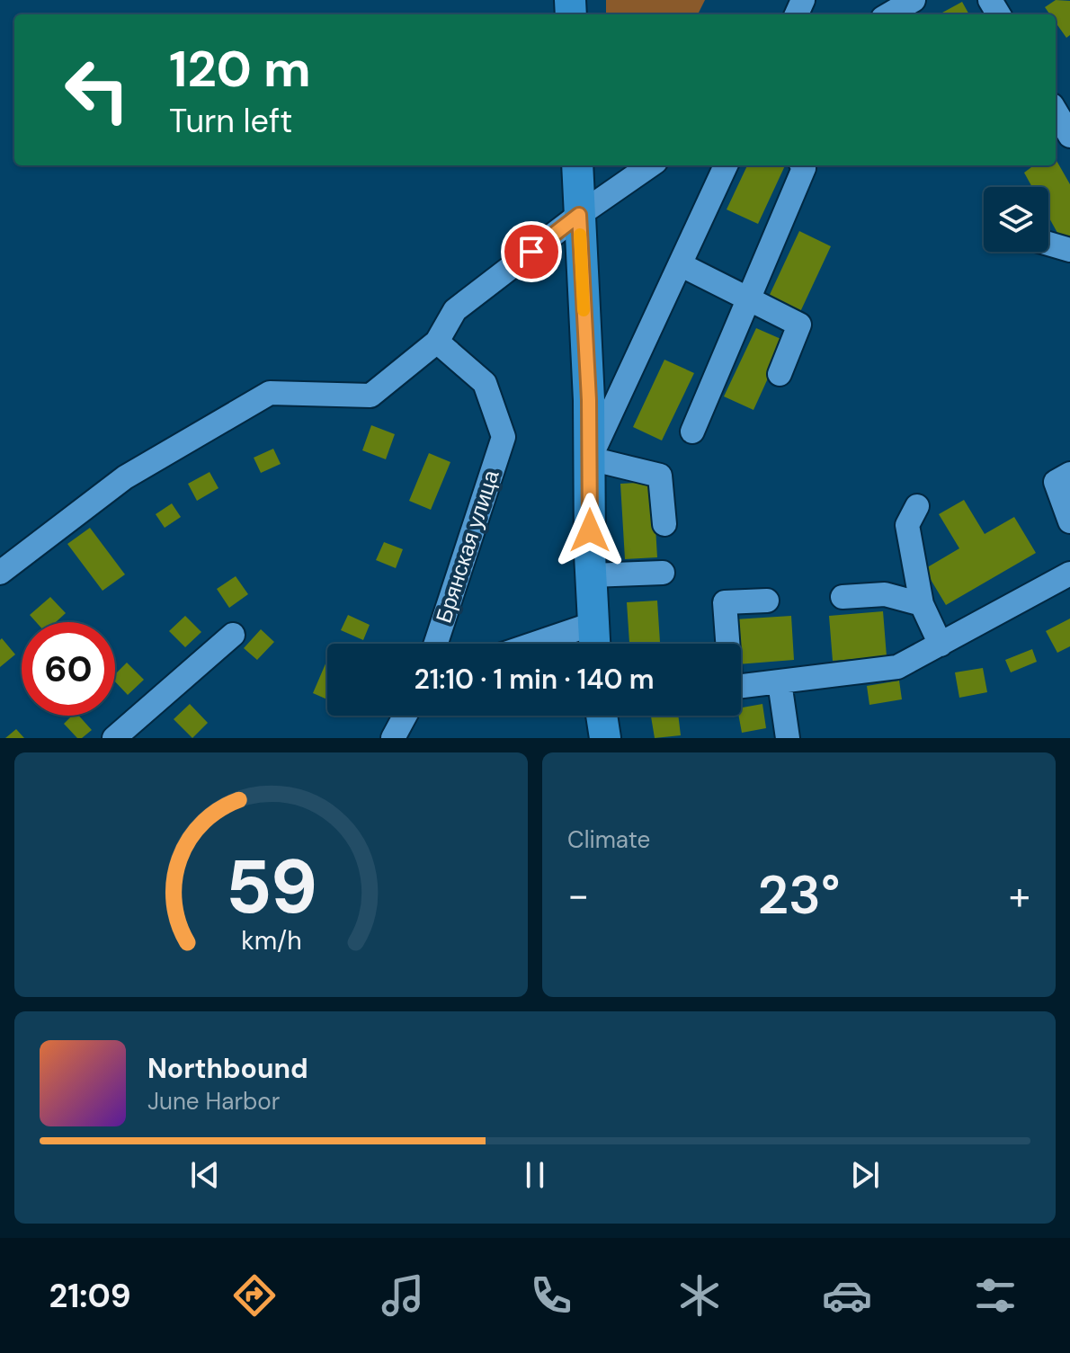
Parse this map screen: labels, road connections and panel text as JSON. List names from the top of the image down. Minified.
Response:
{"streets":{"street":["Брянская улица"]},"page":{"turn":["120 m","Turn left"],"limit":"60","trip":"21:10 · 1 min · 140 m","tile":"Climate","heat":["−","23°","+"],"song":["Northbound","June Harbor"],"tabs":"21:09","gauge":["59","km/h"]}}
